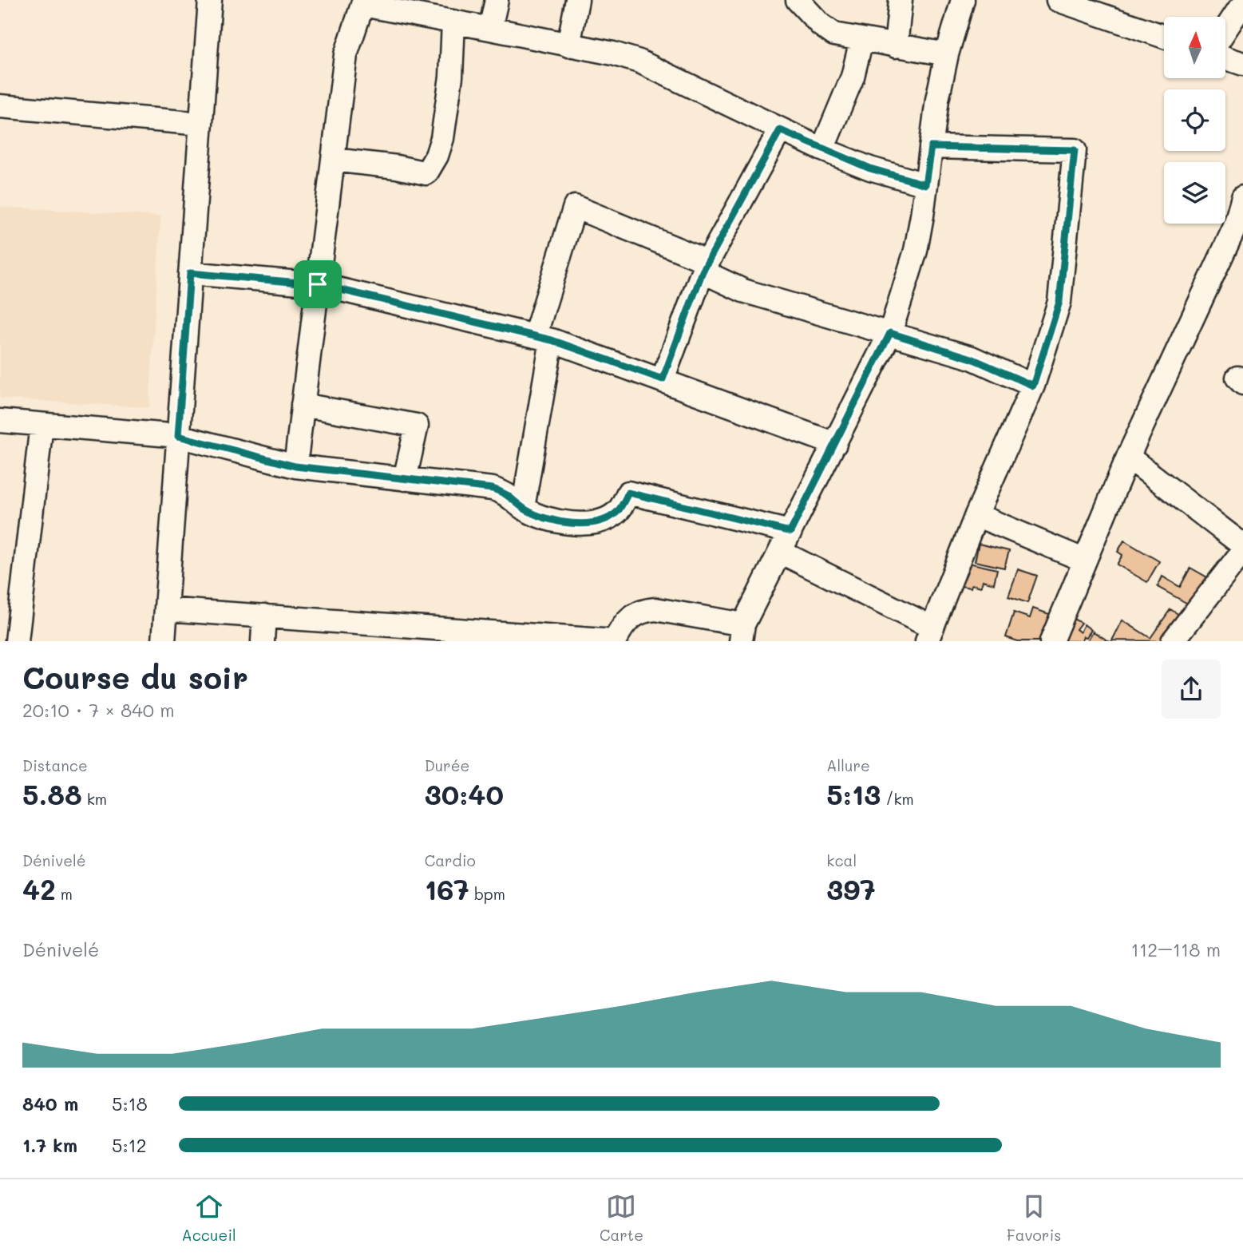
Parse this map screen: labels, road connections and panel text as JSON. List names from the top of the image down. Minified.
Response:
{"north":"top","page":{"heading":["Course du soir","20:10 · 7 × 840 m"],"stats":[["Distance","5.88 km"],["Durée","30:40"],["Allure","5:13 /km"],["Dénivelé","42 m"],["Cardio","167 bpm"],["kcal","397"]],"chart":["Dénivelé","112–118 m"],"list":[{"name":"840 m","note":"5:18"},{"name":"1.7 km","note":"5:12"}],"tabs":["Accueil","Carte","Favoris"]}}
